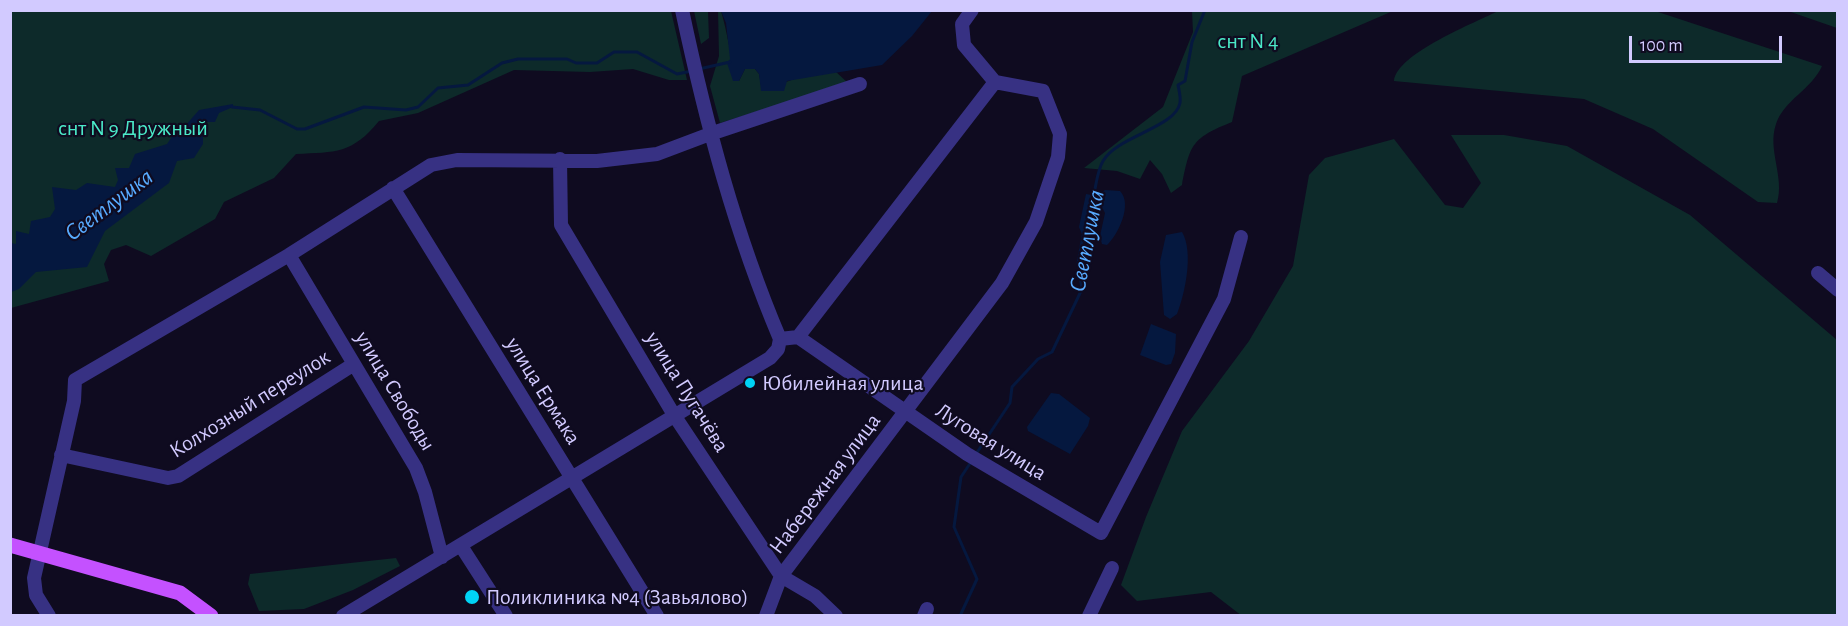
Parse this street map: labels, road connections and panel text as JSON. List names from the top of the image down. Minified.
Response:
{"streets":{"street":["улица Свободы","улица Ермака","улица Пугачёва","Колхозный переулок","Луговая улица","Набережная улица"]},"crossings":[["улица Свободы","Колхозный переулок"],["улица Пугачёва","Набережная улица"],["Луговая улица","Набережная улица"]],"water":["Светлушка"],"parks":["снт N 4","снт N 9 Дружный"],"places":["Юбилейная улица","Поликлиника №4 (Завьялово)"],"scale_bar":"100 m"}
